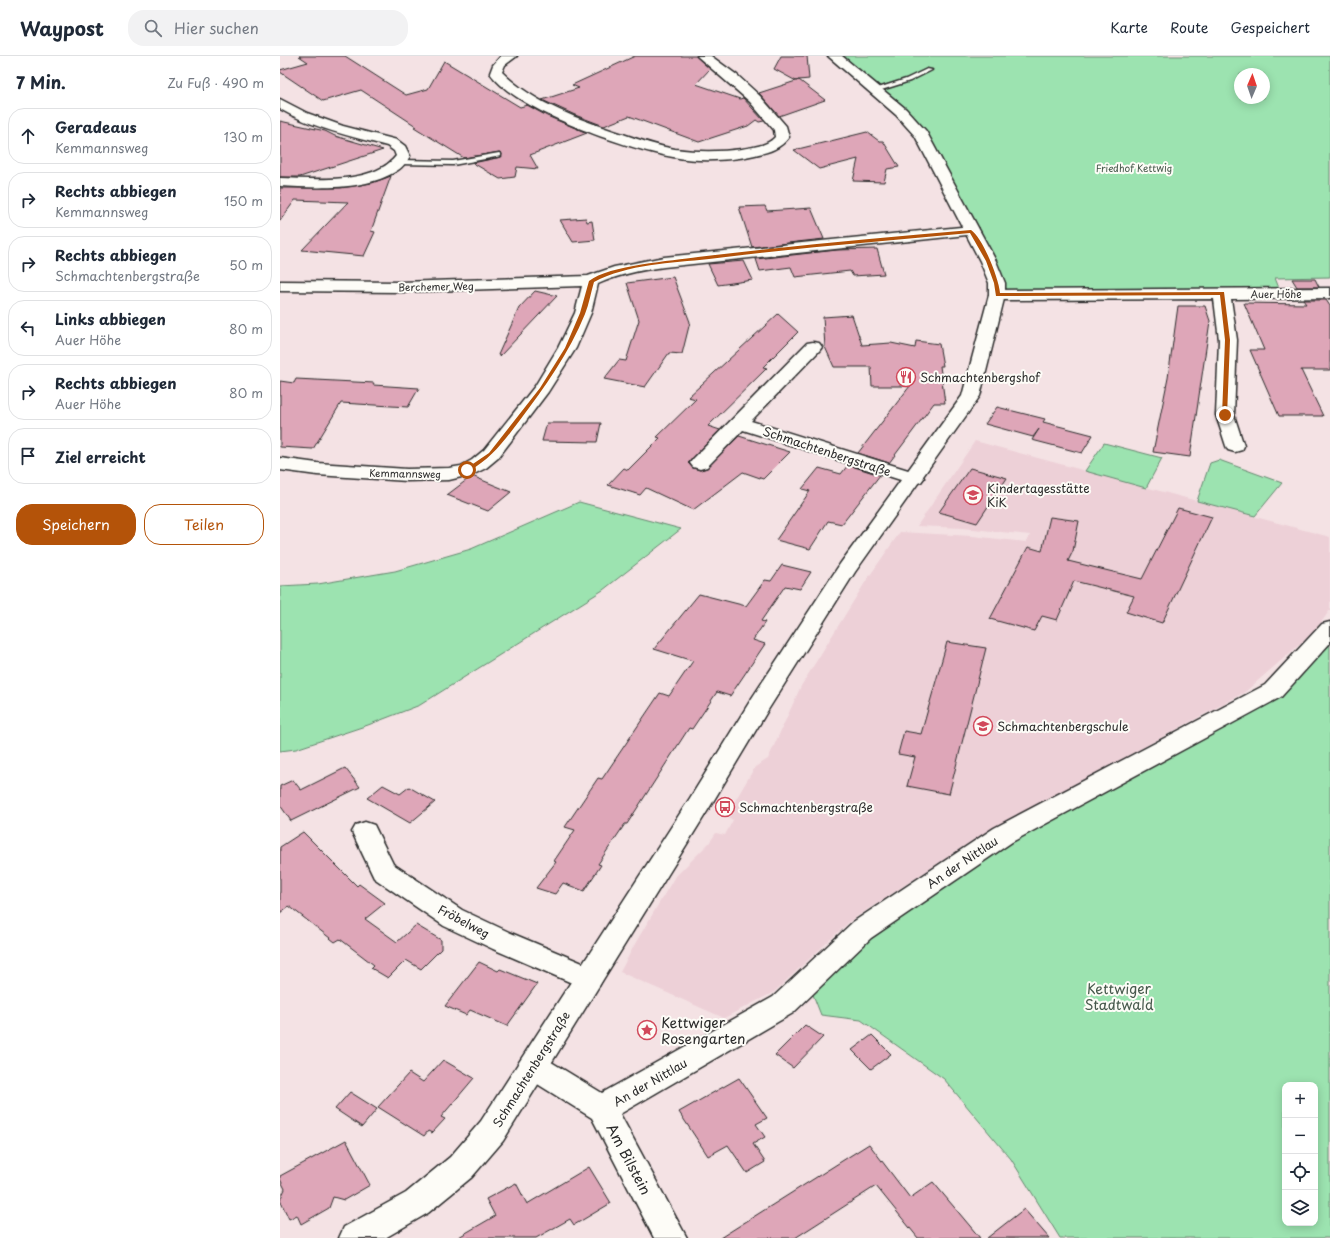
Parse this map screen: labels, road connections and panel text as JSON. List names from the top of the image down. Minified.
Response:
{"streets":{"street":["Berchemer Weg","Auer Höhe","Schmachtenbergstraße","Kemmannsweg","An der Nittlau","Fröbelweg","Am Bilstein"]},"crossings":[["Berchemer Weg","Kemmannsweg"],["Auer Höhe","Schmachtenbergstraße"],["Schmachtenbergstraße","Fröbelweg"],["Schmachtenbergstraße","Am Bilstein"],["An der Nittlau","Am Bilstein"]],"parks":["Friedhof Kettwig","Kettwiger Stadtwald"],"places":{"restaurant":["Schmachtenbergshof"],"school or university":["Kindertagesstätte KiK","Schmachtenbergschule"],"bus stop":["Schmachtenbergstraße"],"place":["Kettwiger Rosengarten"]},"north":"top","page":{"header":"Waypost","search":"Hier suchen","nav":["Karte","Route","Gespeichert"],"heading":["7 Min.","Zu Fuß · 490 m"],"list":[["Geradeaus","Kemmannsweg","130 m"],["Rechts abbiegen","Kemmannsweg","150 m"],["Rechts abbiegen","Schmachtenbergstraße","50 m"],["Links abbiegen","Auer Höhe","80 m"],["Rechts abbiegen","Auer Höhe","80 m"],"Ziel erreicht"],"buttons":["Speichern","Teilen"],"map_buttons":["+","−"]}}
